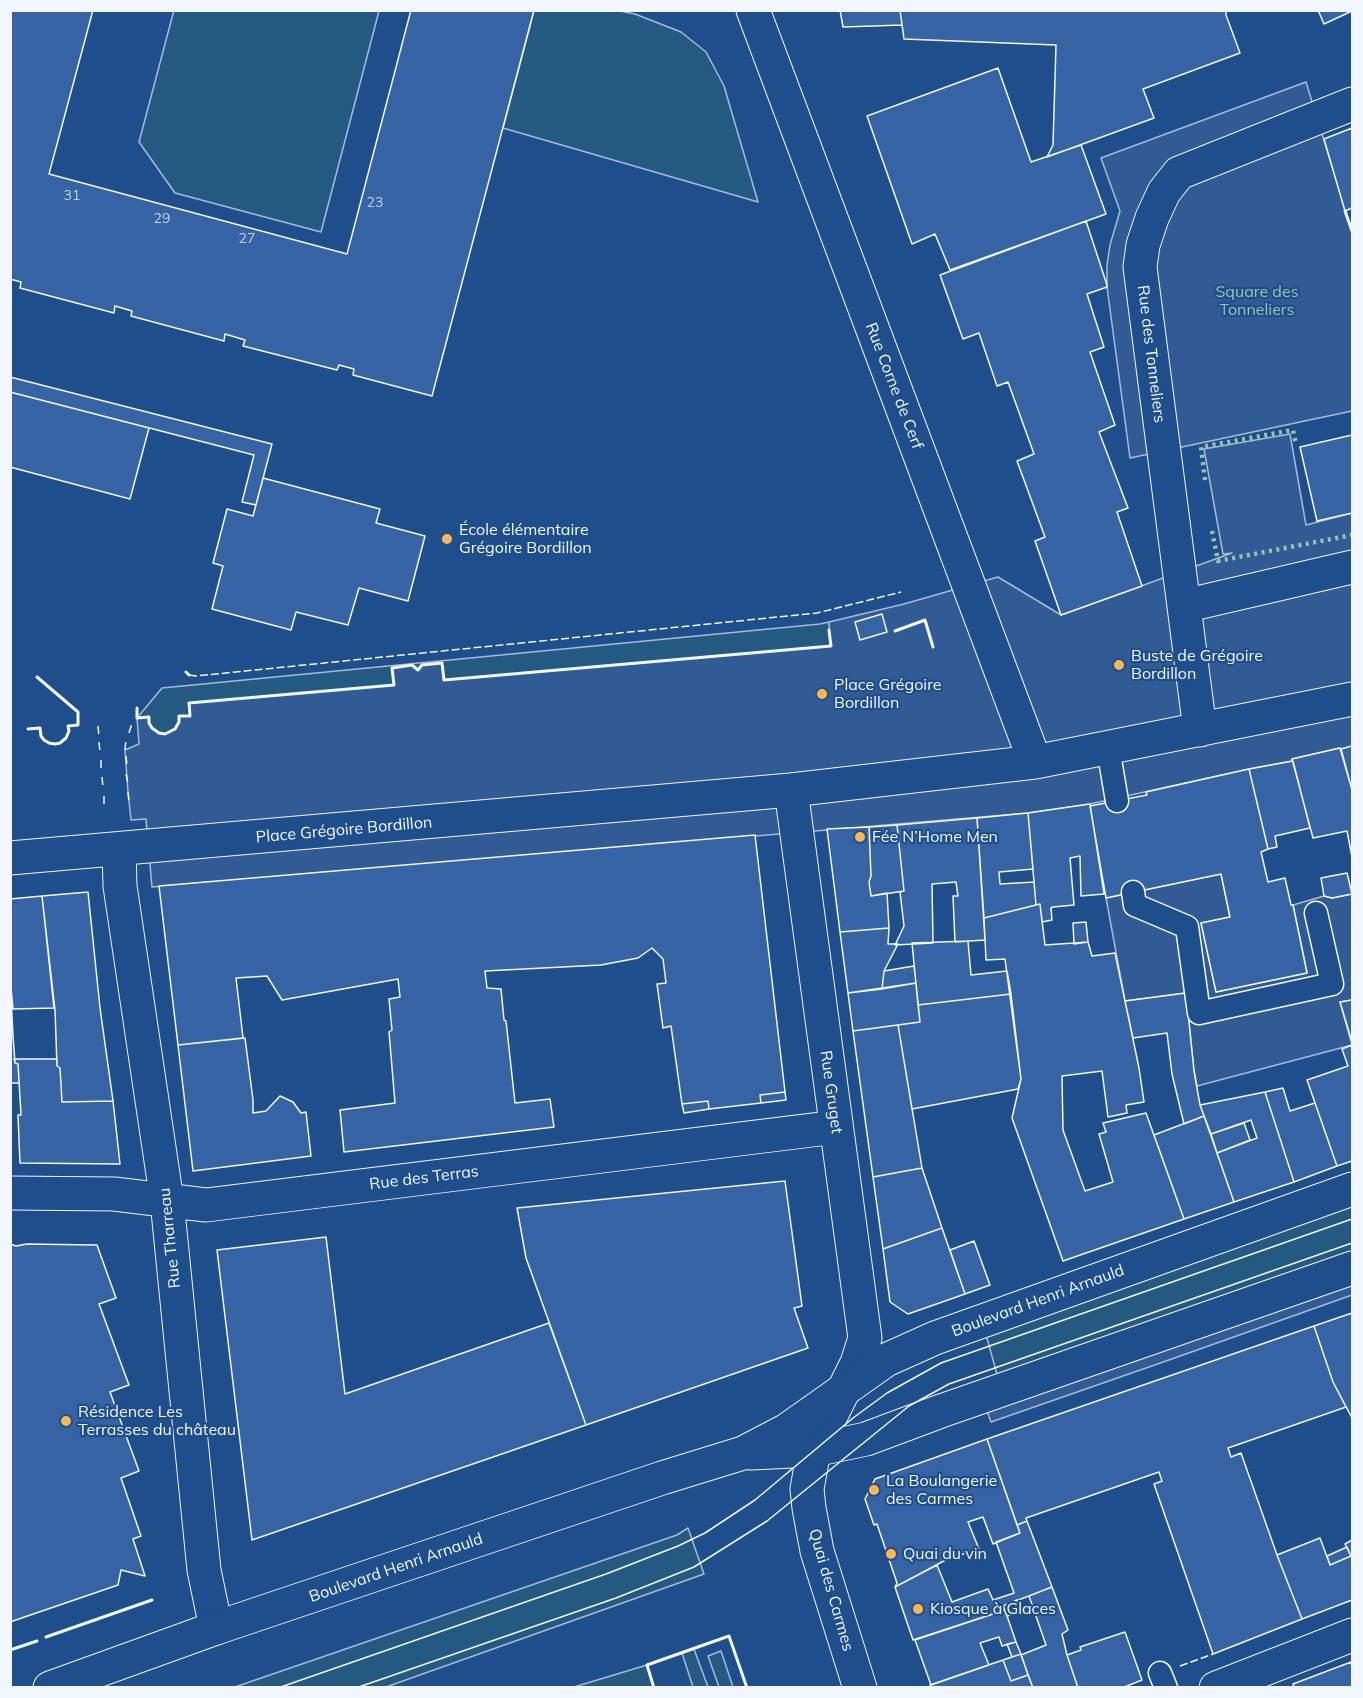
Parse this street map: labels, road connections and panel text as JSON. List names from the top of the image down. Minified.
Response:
{"streets":{"street":["Rue des Tonneliers","Rue Corne de Cerf","Place Grégoire Bordillon","Rue Gruget","Rue des Terras","Rue Tharreau","Boulevard Henri Arnauld","Quai des Carmes"]},"crossings":[["Rue des Tonneliers","Place Grégoire Bordillon"],["Rue Corne de Cerf","Place Grégoire Bordillon"],["Place Grégoire Bordillon","Rue Gruget"],["Place Grégoire Bordillon","Rue Tharreau"],["Rue Gruget","Rue des Terras"],["Rue Gruget","Boulevard Henri Arnauld"],["Rue Gruget","Quai des Carmes"],["Rue des Terras","Rue Tharreau"],["Rue Tharreau","Boulevard Henri Arnauld"],["Boulevard Henri Arnauld","Quai des Carmes"]],"parks":["Square des Tonneliers"],"places":["École élémentaire Grégoire Bordillon","Buste de Grégoire Bordillon","Place Grégoire Bordillon","Fée N’Home Men","Résidence Les Terrasses du château","La Boulangerie des Carmes","Quai du vin","Kiosque à Glaces"],"house_numbers":["31","23","29","27"]}
